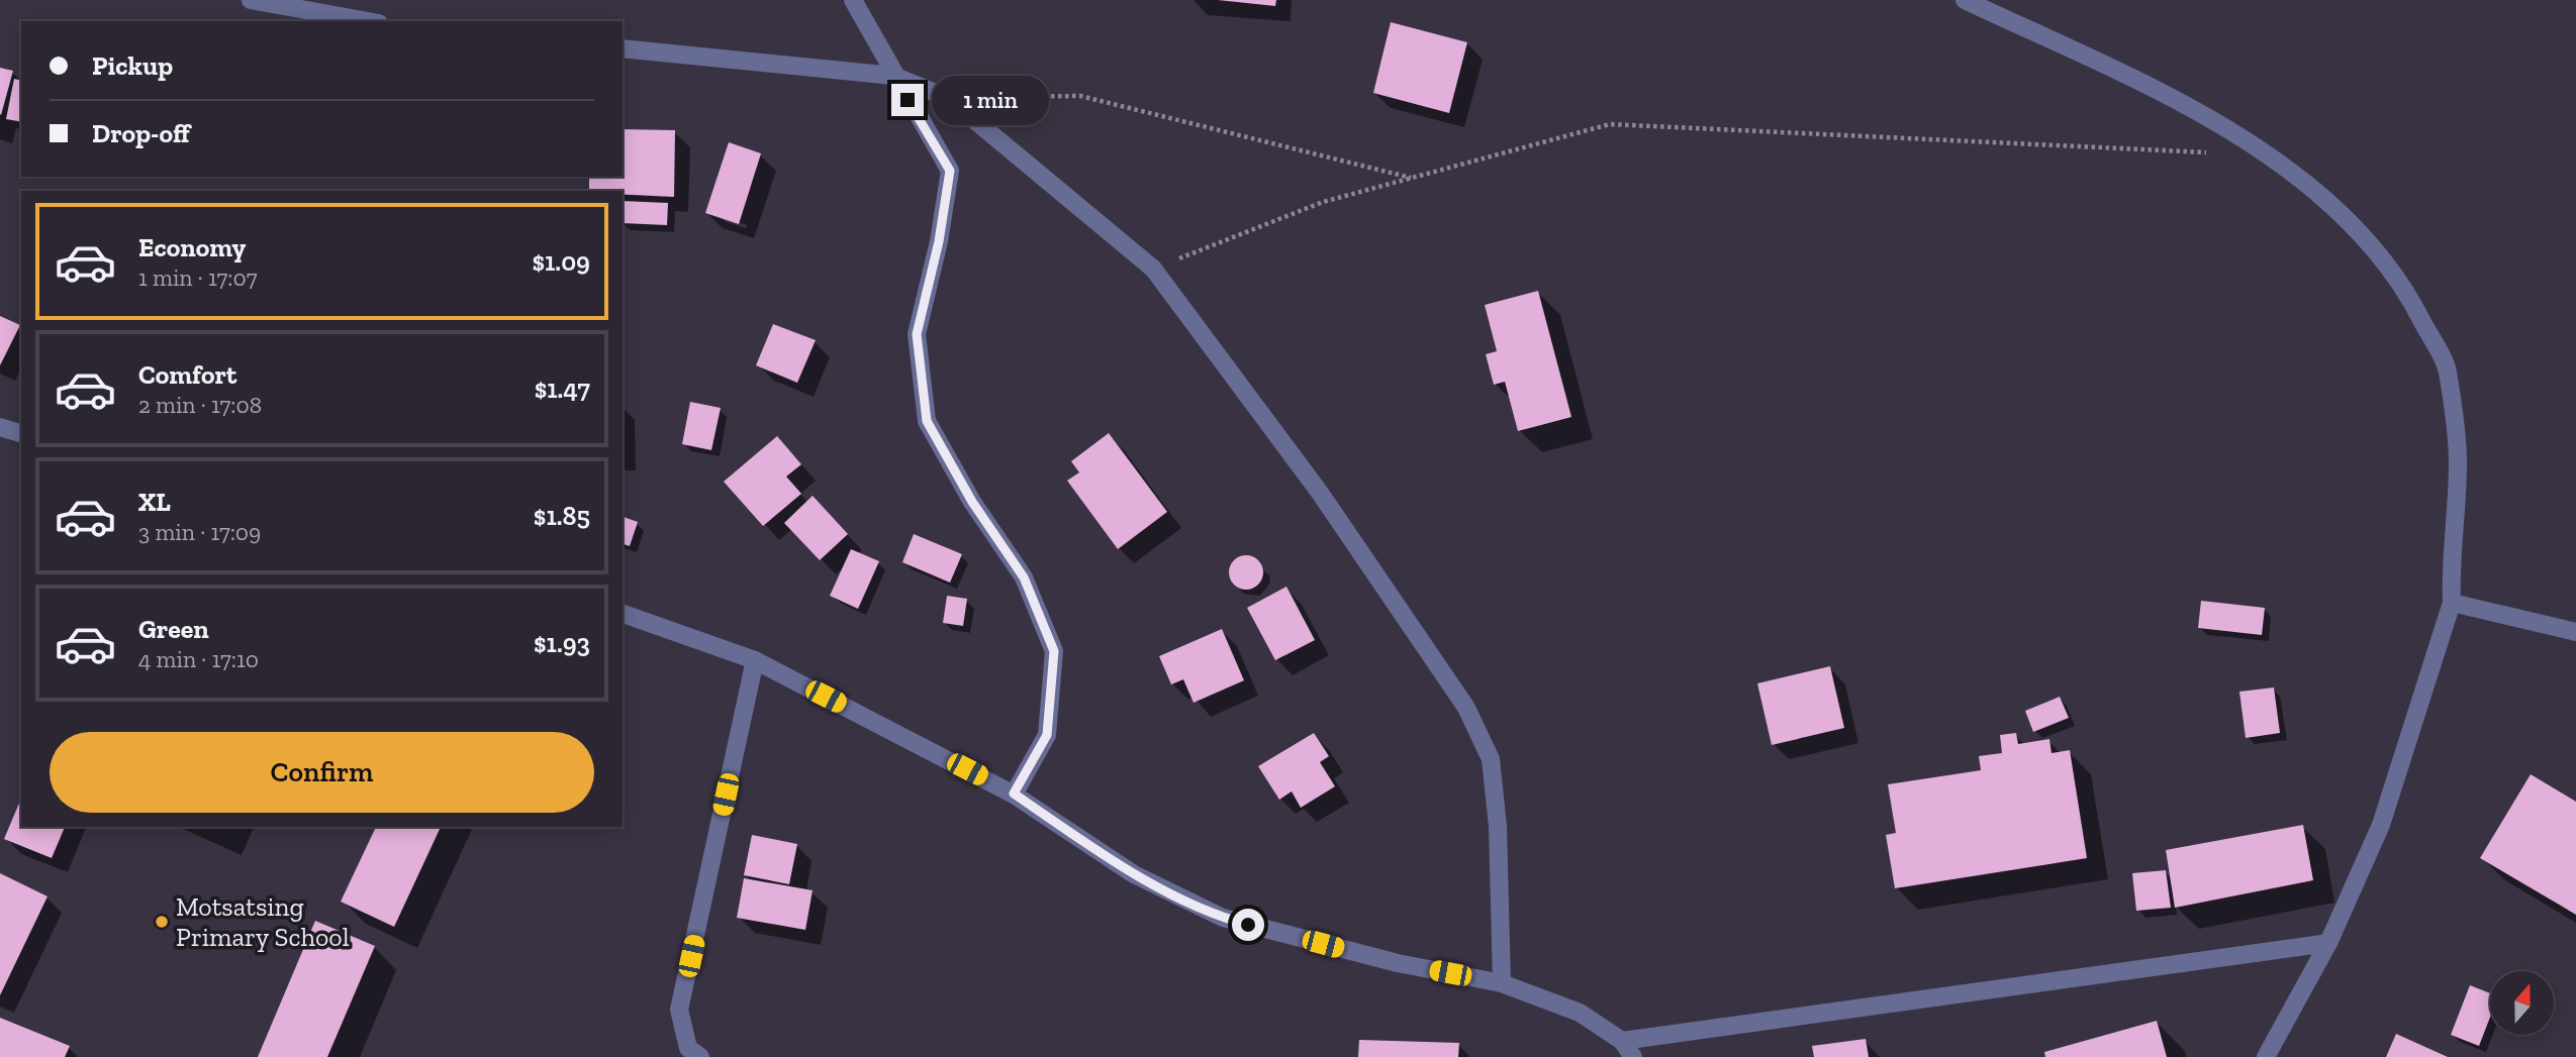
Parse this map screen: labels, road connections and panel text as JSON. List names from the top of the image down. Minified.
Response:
{"places":["Motsatsing Primary School"],"north":"top","page":{"banner":["Pickup","Drop-off"],"bubble":"1 min","list":[{"name":"Economy","note":"1 min · 17:07","value":"$1.09"},{"name":"Comfort","note":"2 min · 17:08","value":"$1.47"},{"name":"XL","note":"3 min · 17:09","value":"$1.85"},{"name":"Green","note":"4 min · 17:10","value":"$1.93"}],"buttons":"Confirm"}}
